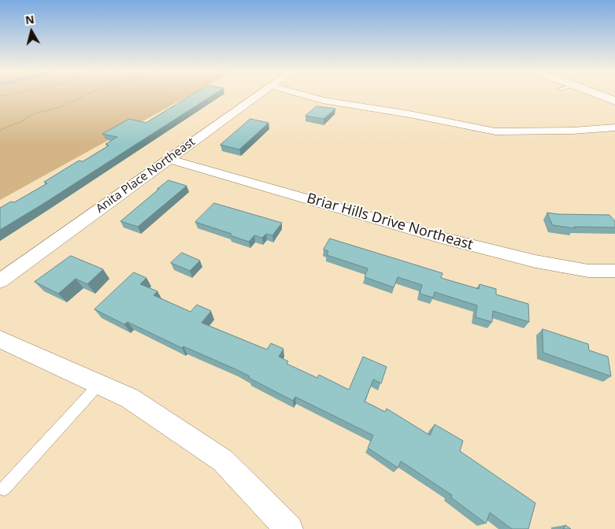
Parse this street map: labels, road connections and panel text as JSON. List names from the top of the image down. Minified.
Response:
{"streets":{"street":["Anita Place Northeast","Briar Hills Drive Northeast"]},"crossings":[["Anita Place Northeast","Briar Hills Drive Northeast"]],"north":"top"}
